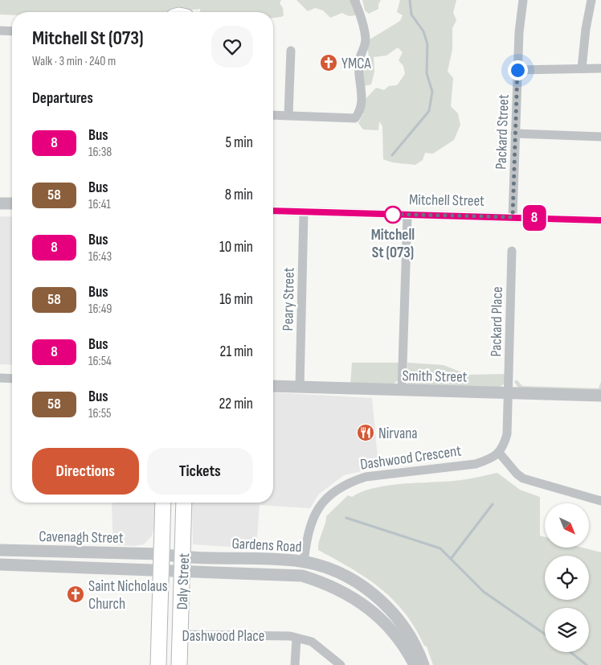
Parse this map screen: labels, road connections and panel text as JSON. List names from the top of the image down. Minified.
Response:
{"streets":{"main road":["Daly Street","Dashwood Place"],"street":["Packard Street","Mitchell Street","Peary Street","Packard Place","Smith Street","Dashwood Crescent","Cavenagh Street","Gardens Road"]},"crossings":[["Packard Street","Mitchell Street"],["Mitchell Street","Peary Street"],["Peary Street","Smith Street"],["Packard Place","Smith Street"],["Dashwood Crescent","Gardens Road"],["Cavenagh Street","Gardens Road"],["Cavenagh Street","Daly Street"],["Gardens Road","Daly Street"],["Daly Street","Dashwood Place"]],"places":{"church":["YMCA","Saint Nicholaus Church"],"other":["Mitchell St (073)"],"restaurant":["Nirvana"]},"lines":["bus line 8"],"north":"bottom right","page":{"on_map":"8","heading":[["Mitchell St (073)","Walk · 3 min · 240 m"],"Departures"],"list":[{"mark":"8","name":"Bus","note":"16:38","value":"5 min"},{"mark":"58","name":"Bus","note":"16:41","value":"8 min"},{"mark":"8","name":"Bus","note":"16:43","value":"10 min"},{"mark":"58","name":"Bus","note":"16:49","value":"16 min"},{"mark":"8","name":"Bus","note":"16:54","value":"21 min"},{"mark":"58","name":"Bus","note":"16:55","value":"22 min"}],"buttons":["Directions","Tickets"]}}
